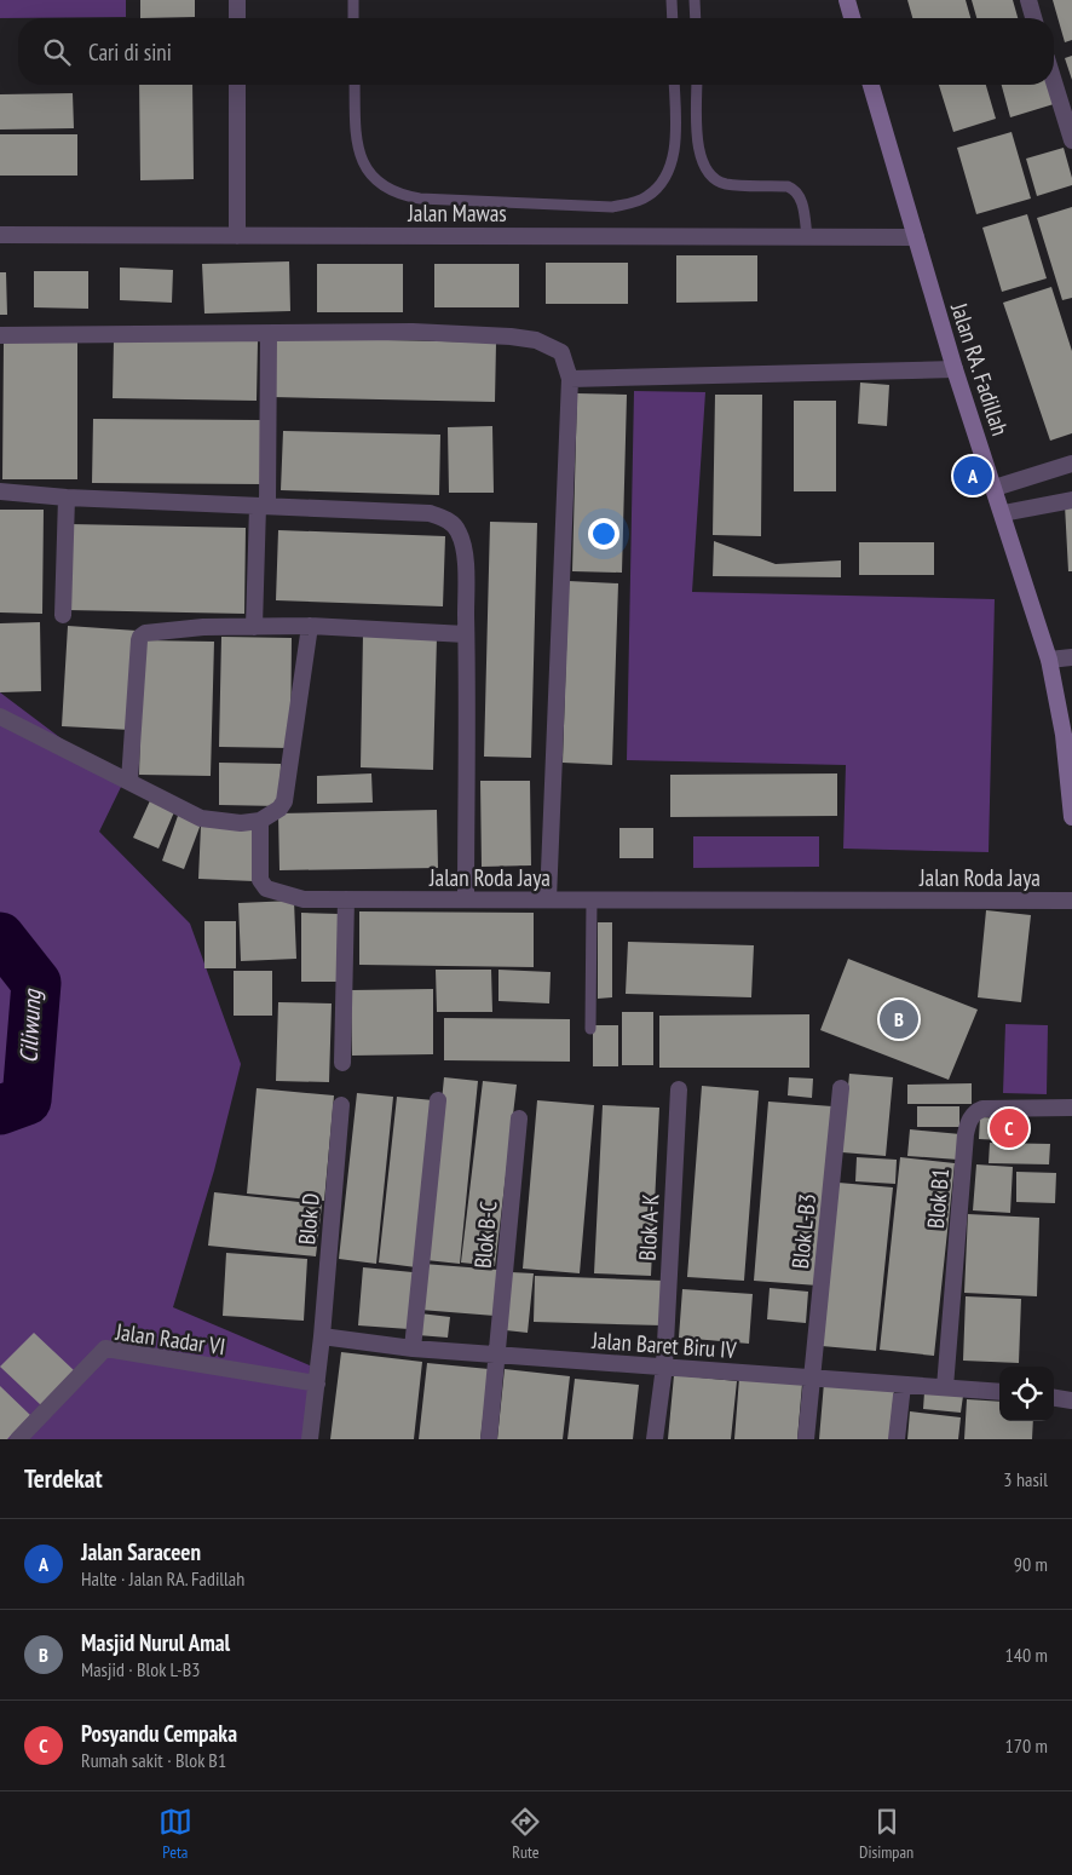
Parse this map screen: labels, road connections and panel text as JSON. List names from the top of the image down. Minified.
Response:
{"streets":{"main road":["Jalan RA. Fadillah"],"street":["Jalan Mawas","Jalan Roda Jaya","Blok B1","Blok D","Blok A-K","Blok L-B3","Blok B-C","Jalan Radar VI","Jalan Baret Biru IV"]},"crossings":[["Jalan Mawas","Jalan RA. Fadillah"],["Blok B1","Jalan Baret Biru IV"],["Blok D","Jalan Radar VI"],["Blok D","Jalan Baret Biru IV"],["Blok A-K","Jalan Baret Biru IV"],["Blok L-B3","Jalan Baret Biru IV"],["Blok B-C","Jalan Baret Biru IV"]],"water":["Ciliwung"],"page":{"search":"Cari di sini","pins":["A","B","C"],"heading":["Terdekat","3 hasil"],"list":[{"mark":"A","name":"Jalan Saraceen","note":"Halte · Jalan RA. Fadillah","value":"90 m"},{"mark":"B","name":"Masjid Nurul Amal","note":"Masjid · Blok L-B3","value":"140 m"},{"mark":"C","name":"Posyandu Cempaka","note":"Rumah sakit · Blok B1","value":"170 m"}],"nav":["Peta","Rute","Disimpan"]}}
